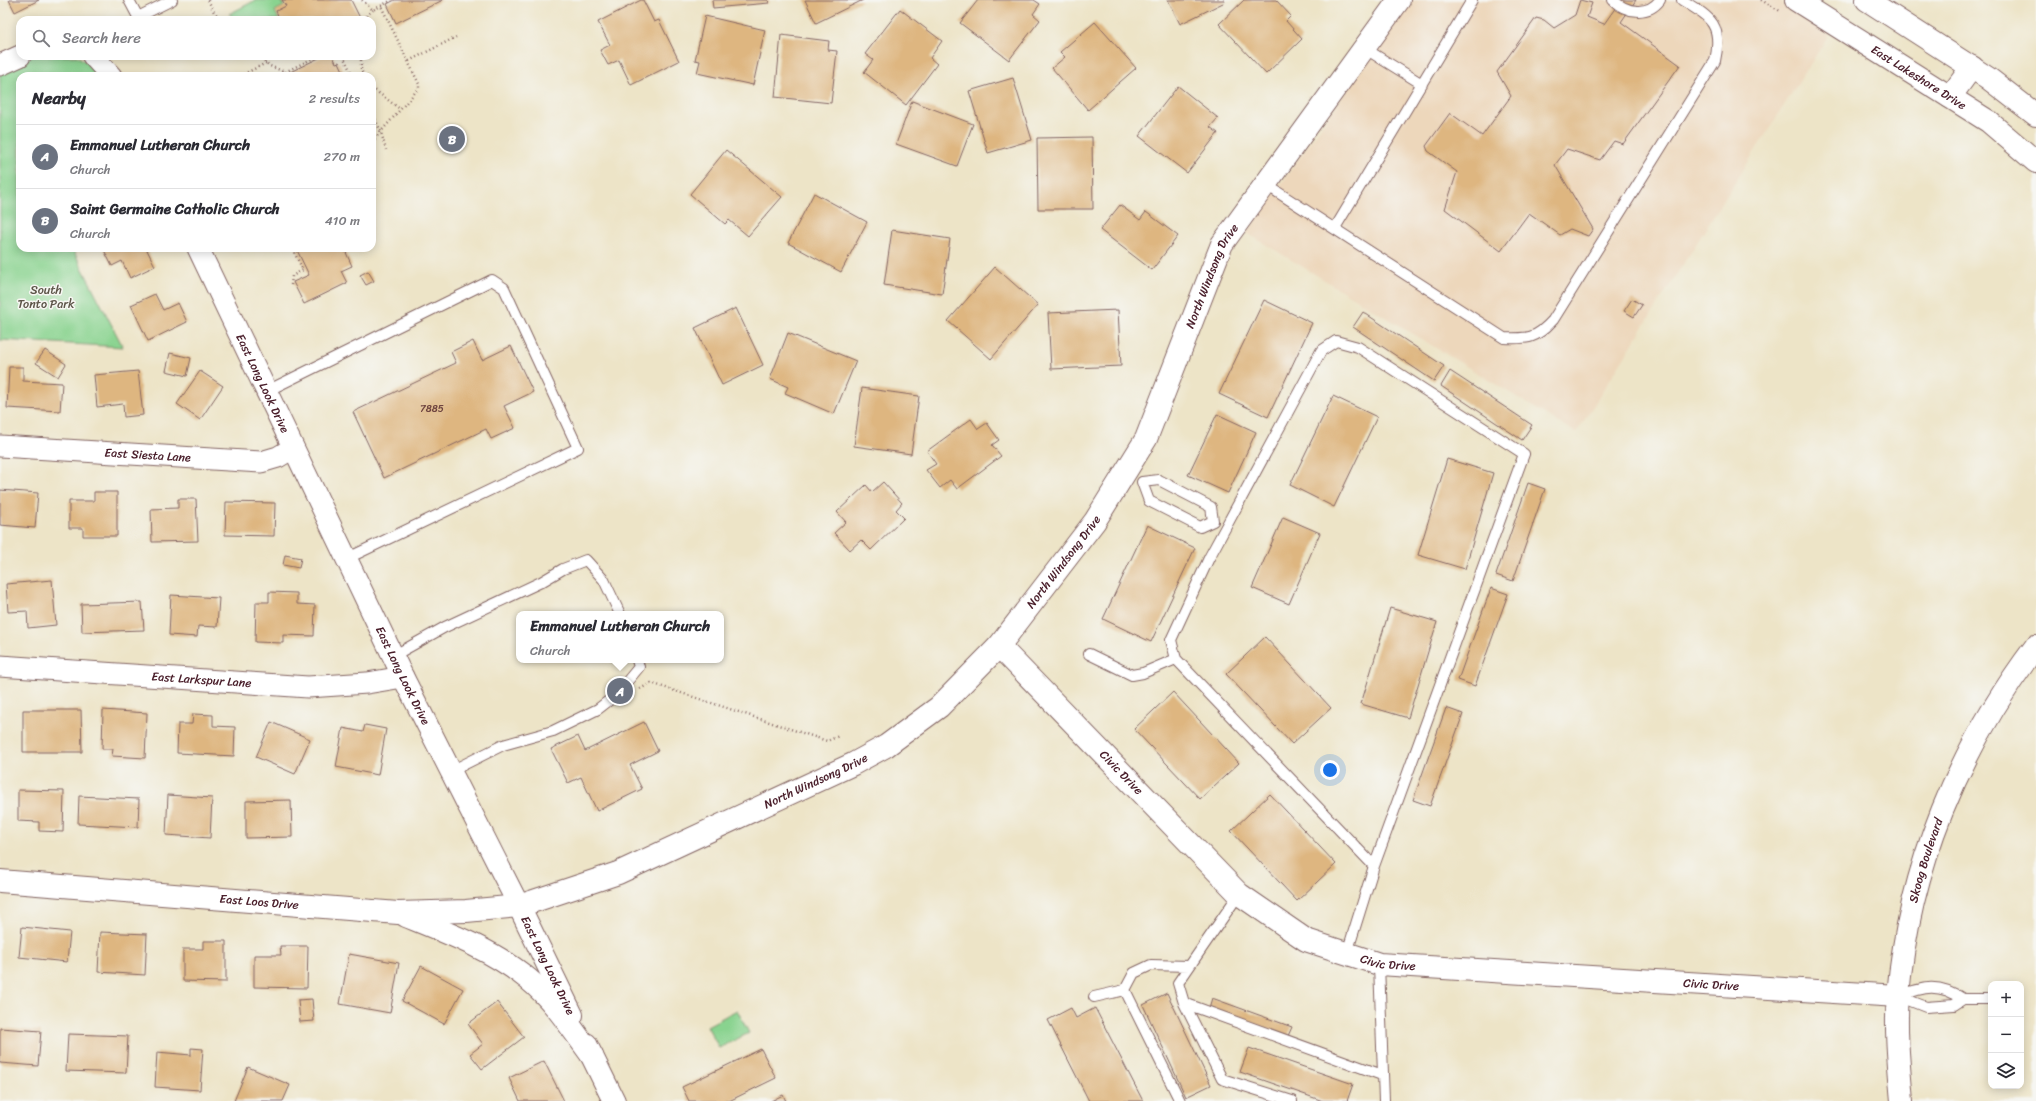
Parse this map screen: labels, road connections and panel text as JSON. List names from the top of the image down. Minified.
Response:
{"streets":{"street":["East Lakeshore Drive","North Windsong Drive","East Long Look Drive","East Siesta Lane","East Larkspur Lane","Civic Drive","Skoog Boulevard","East Loos Drive"]},"crossings":[["North Windsong Drive","East Long Look Drive"],["North Windsong Drive","Civic Drive"],["North Windsong Drive","East Loos Drive"],["East Long Look Drive","East Siesta Lane"],["East Long Look Drive","East Larkspur Lane"],["East Long Look Drive","East Loos Drive"],["Civic Drive","Skoog Boulevard"]],"parks":["South Tonto Park"],"house_numbers":["7885"],"page":{"search":"Search here","heading":["Nearby","2 results"],"pins":["B","A"],"list":[{"mark":"A","name":"Emmanuel Lutheran Church","note":"Church","value":"270 m"},{"mark":"B","name":"Saint Germaine Catholic Church","note":"Church","value":"410 m"}],"popup":["Emmanuel Lutheran Church","Church"],"map_buttons":["+","−"]}}
